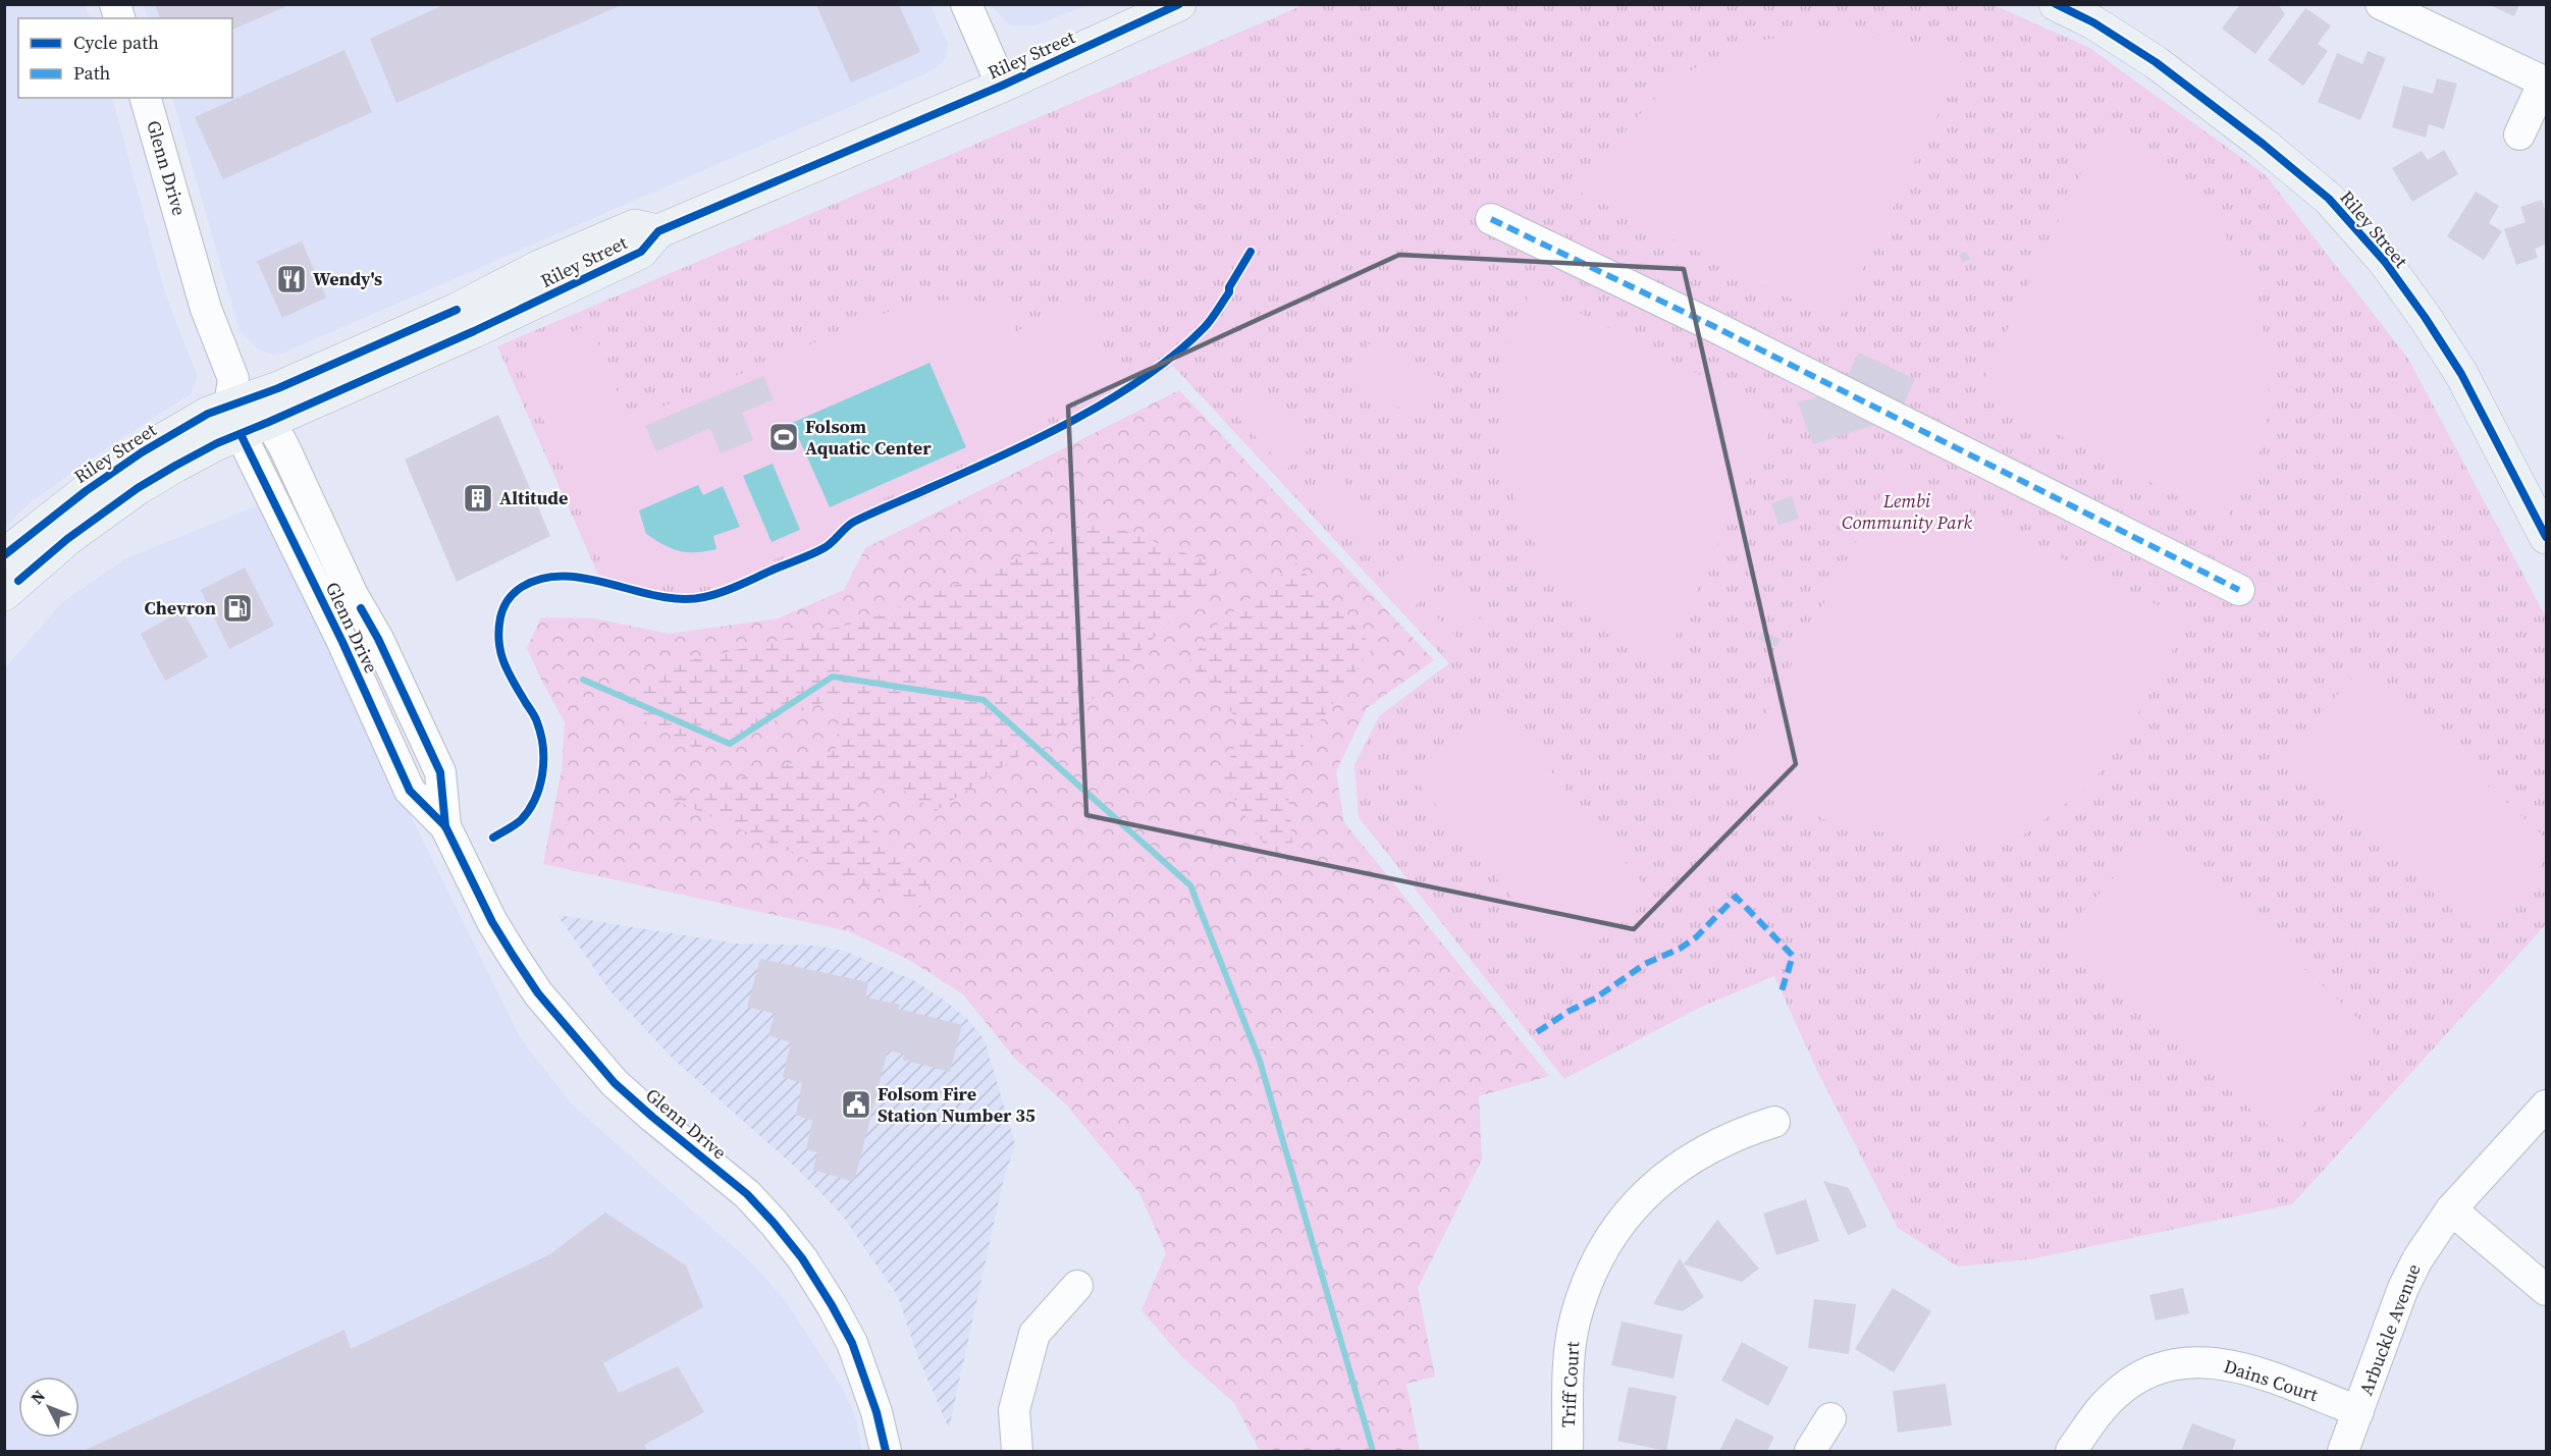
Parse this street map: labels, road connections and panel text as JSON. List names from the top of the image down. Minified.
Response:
{"streets":{"main road":["Riley Street"],"street":["Glenn Drive","Arbuckle Avenue","Dains Court","Triff Court"]},"crossings":[["Riley Street","Glenn Drive"],["Arbuckle Avenue","Dains Court"]],"parks":["Lembi Community Park"],"places":{"restaurant":["Wendy's"],"sports":["Folsom Aquatic Center"],"building":["Altitude"],"fuel station":["Chevron"],"public building":["Folsom Fire Station Number 35"]},"legend":["Cycle path","Path"],"north":"top left"}
